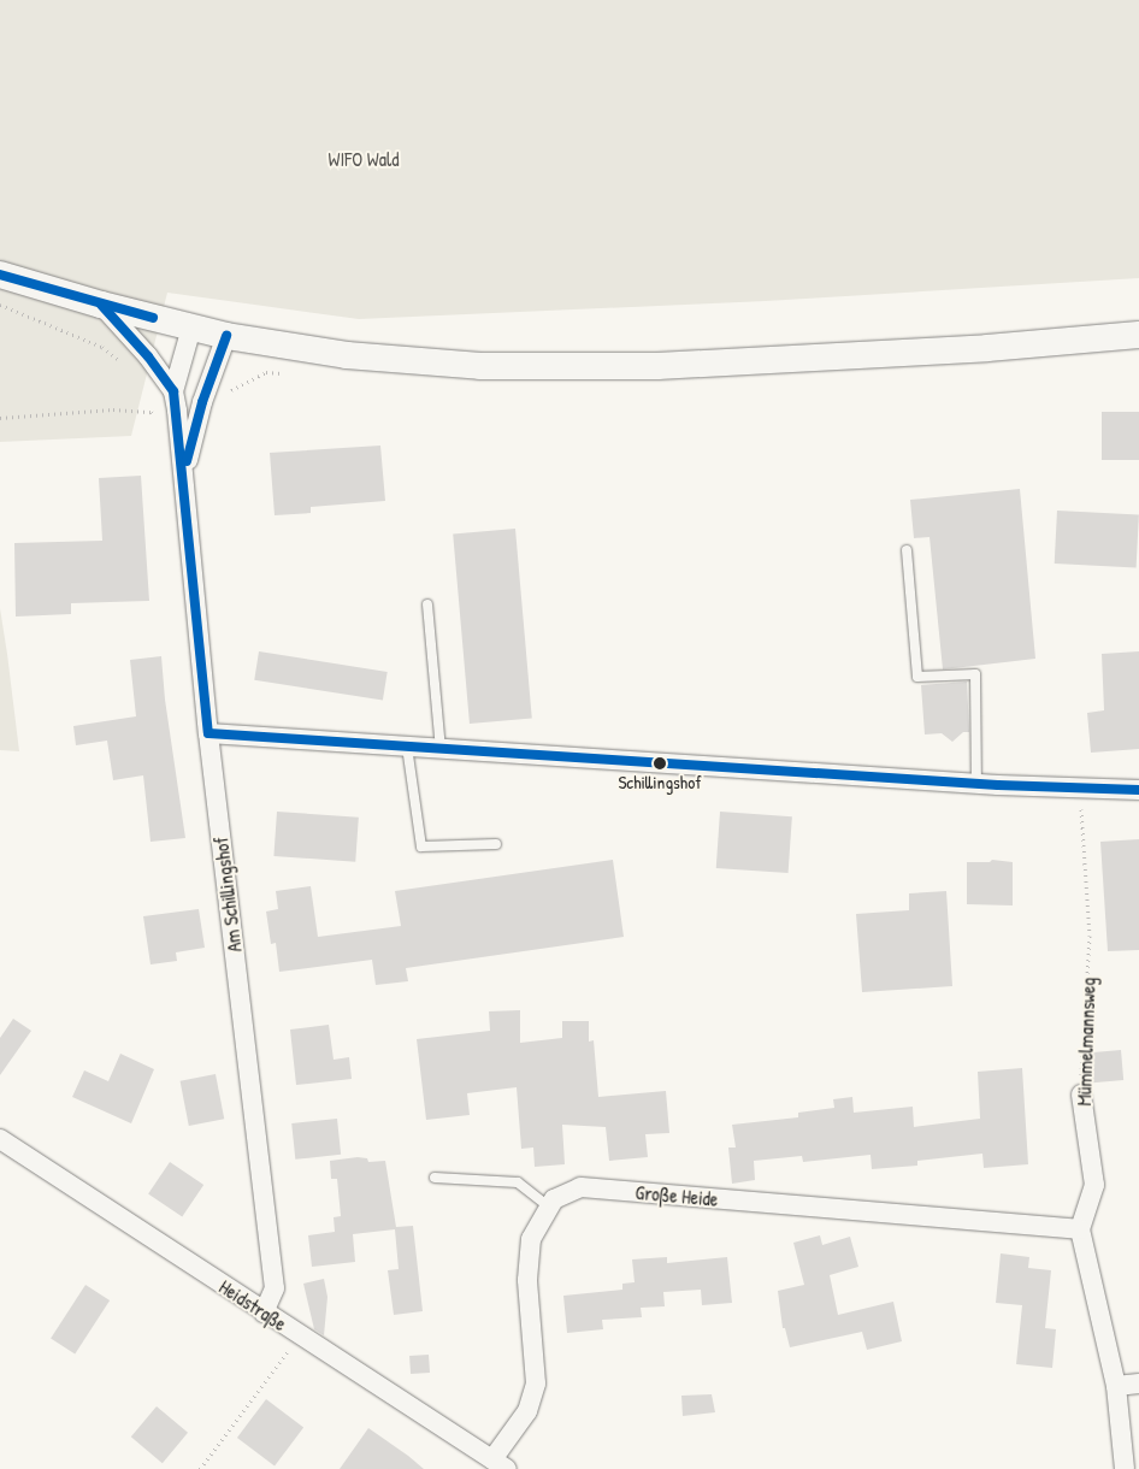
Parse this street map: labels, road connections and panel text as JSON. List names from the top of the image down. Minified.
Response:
{"streets":{"street":["Am Schillingshof","Mümmelmannsweg","Große Heide","Heidstraße"]},"crossings":[["Am Schillingshof","Heidstraße"],["Mümmelmannsweg","Große Heide"],["Große Heide","Heidstraße"]],"parks":["WIFO Wald"],"places":["Schillingshof"]}
